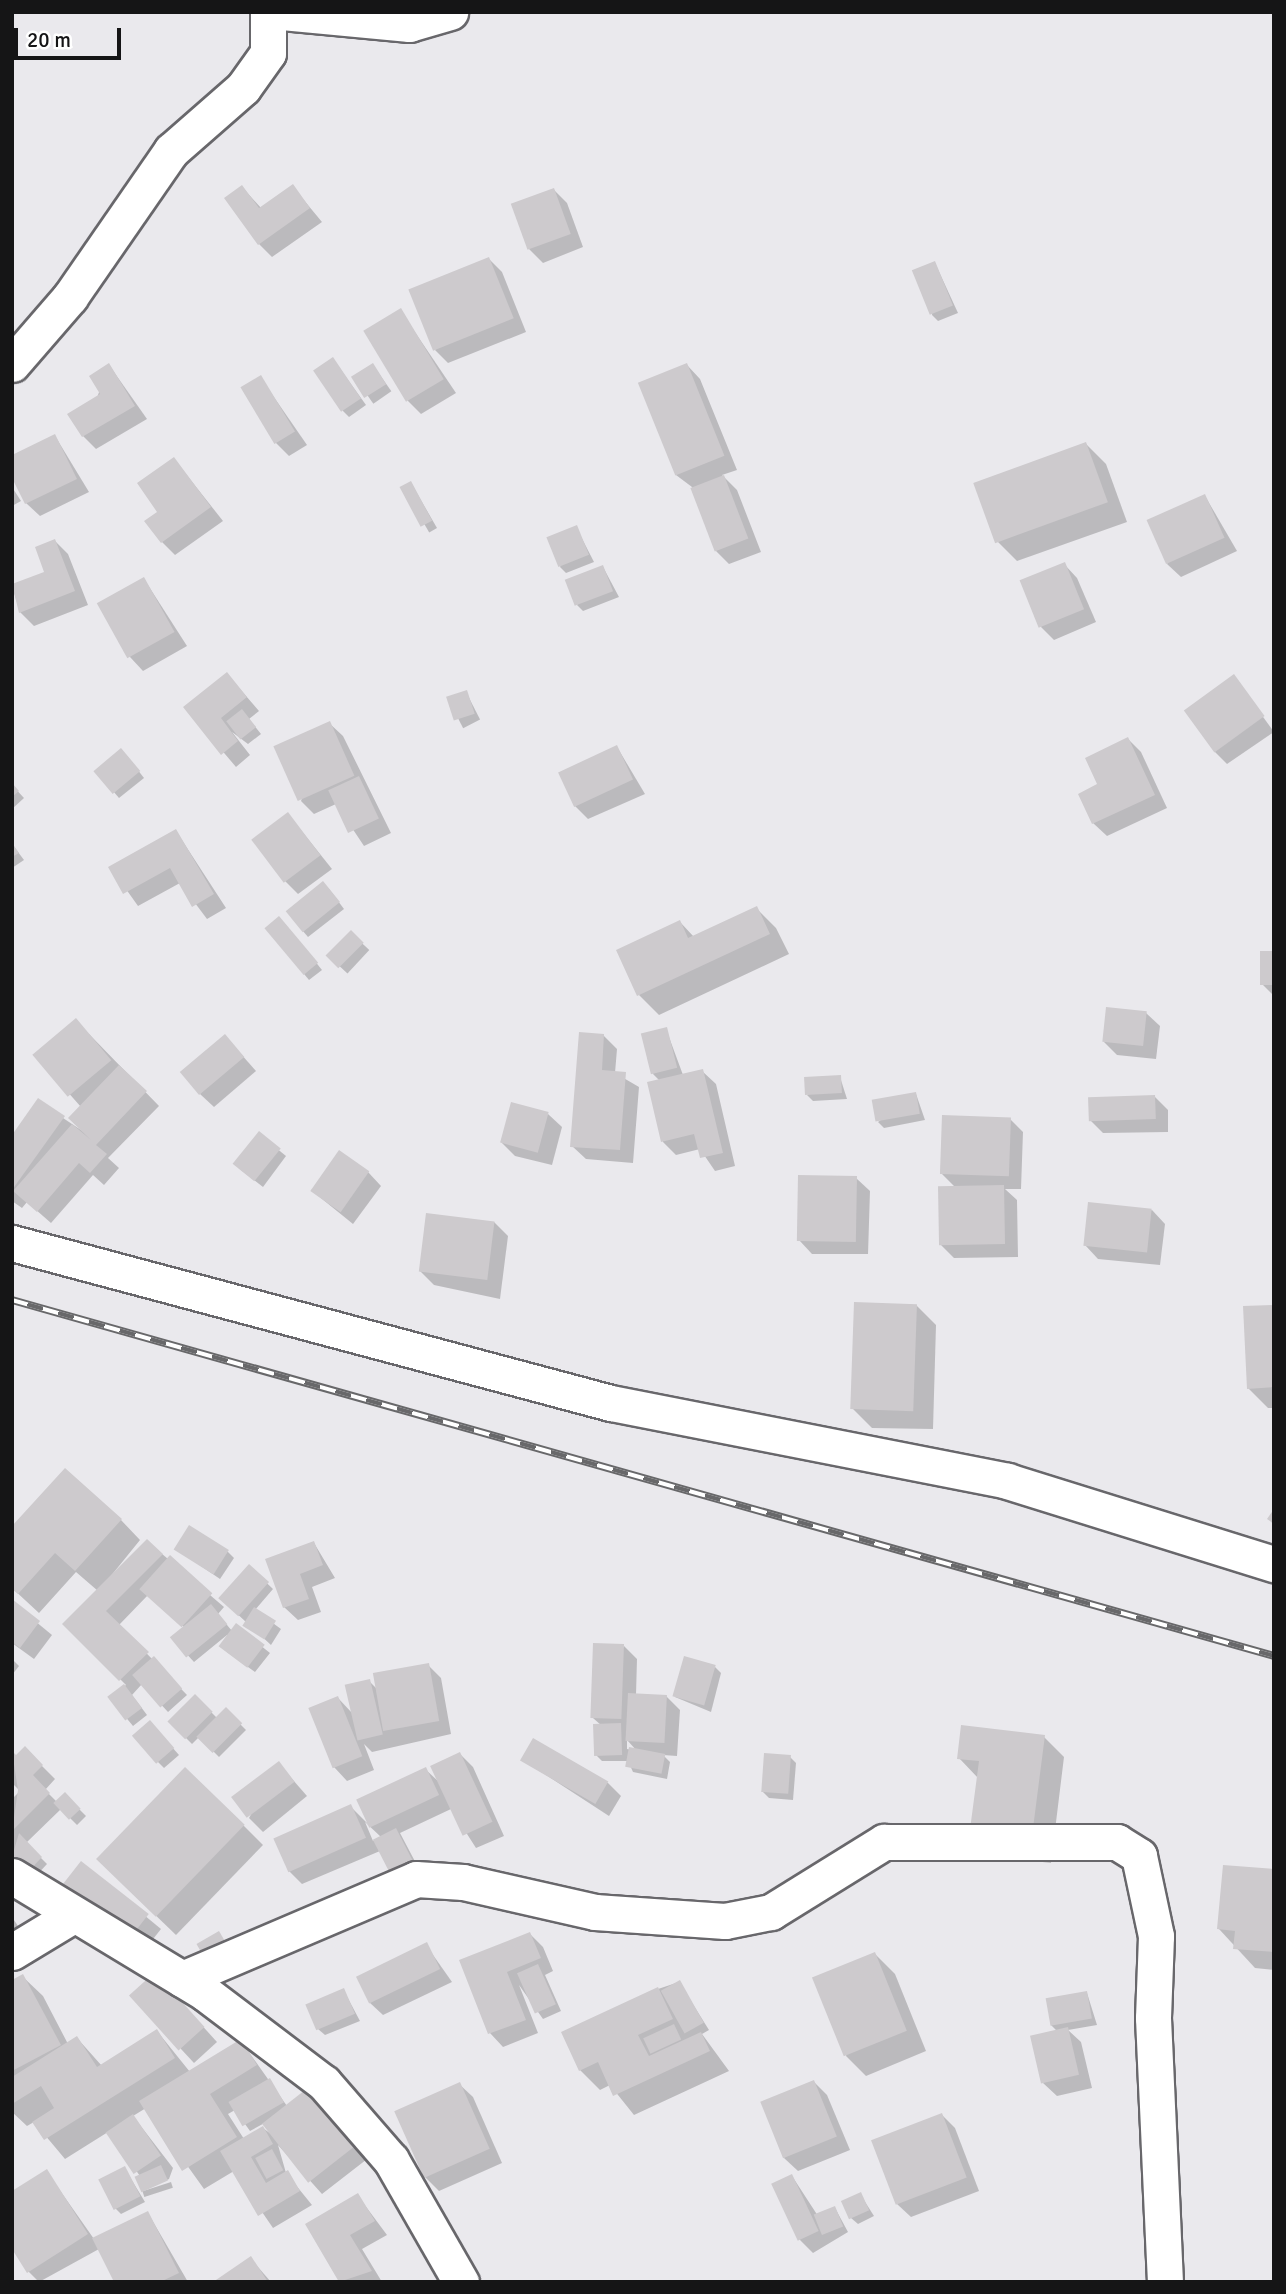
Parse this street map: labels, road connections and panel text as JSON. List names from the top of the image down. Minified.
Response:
{"scale_bar":"20 m"}
